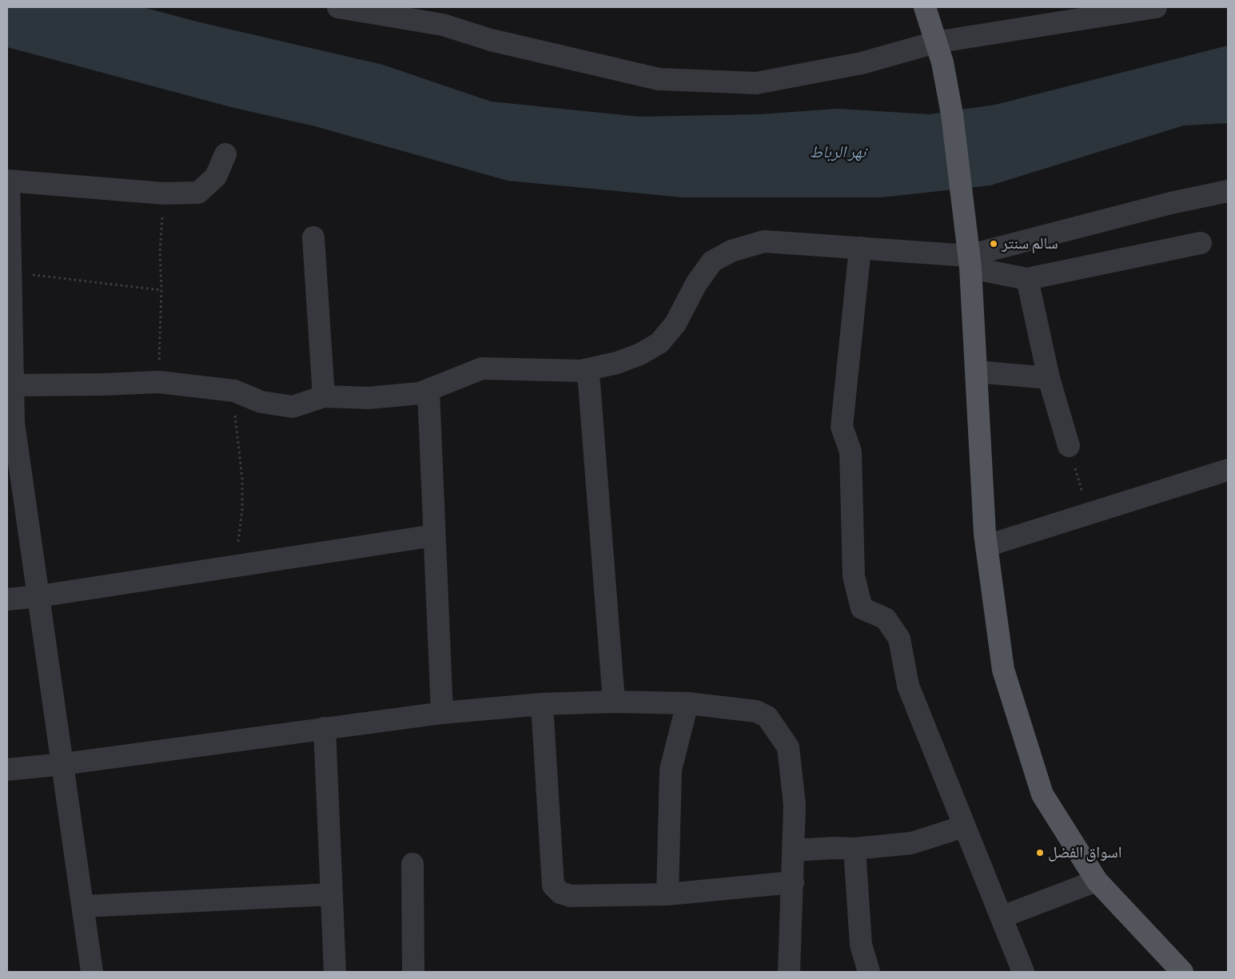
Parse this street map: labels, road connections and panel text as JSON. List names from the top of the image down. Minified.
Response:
{"water":["نهر الرباط"],"places":["سالم سنتر","اسواق الفضل"]}
